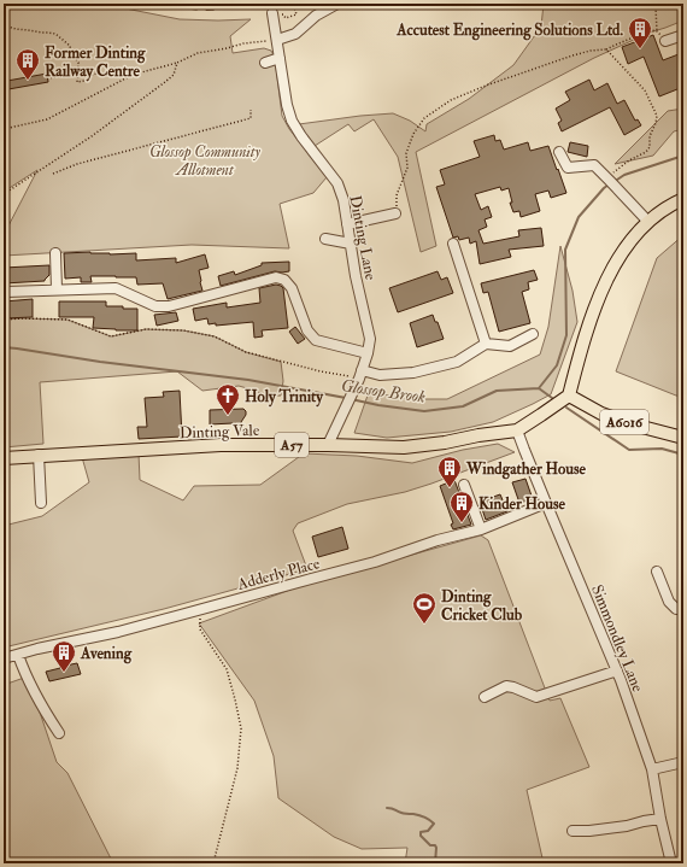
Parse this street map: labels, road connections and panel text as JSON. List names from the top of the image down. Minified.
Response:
{"streets":{"main road":["A6016","Dinting Vale","A57"],"street":["Dinting Lane","Adderly Place","Simmondley Lane"]},"crossings":[["Dinting Lane","Dinting Vale"],["A6016","Dinting Vale"],["Dinting Vale","Simmondley Lane"],["Adderly Place","Simmondley Lane"]],"water":["Glossop Brook"],"parks":["Glossop Community Allotment"],"places":{"building":["Accutest Engineering Solutions Ltd.","Former Dinting Railway Centre","Windgather House","Kinder House","Avening"],"church":["Holy Trinity"],"sports":["Dinting Cricket Club"]}}
